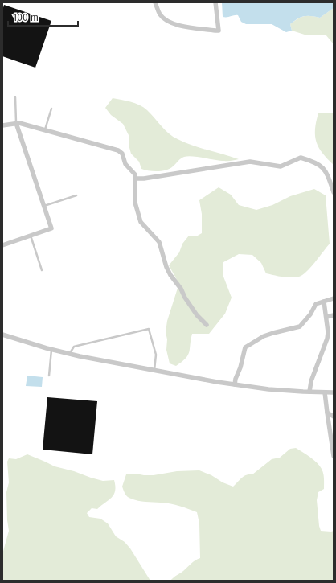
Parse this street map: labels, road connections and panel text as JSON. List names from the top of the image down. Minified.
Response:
{"scale_bar":"100 m"}
